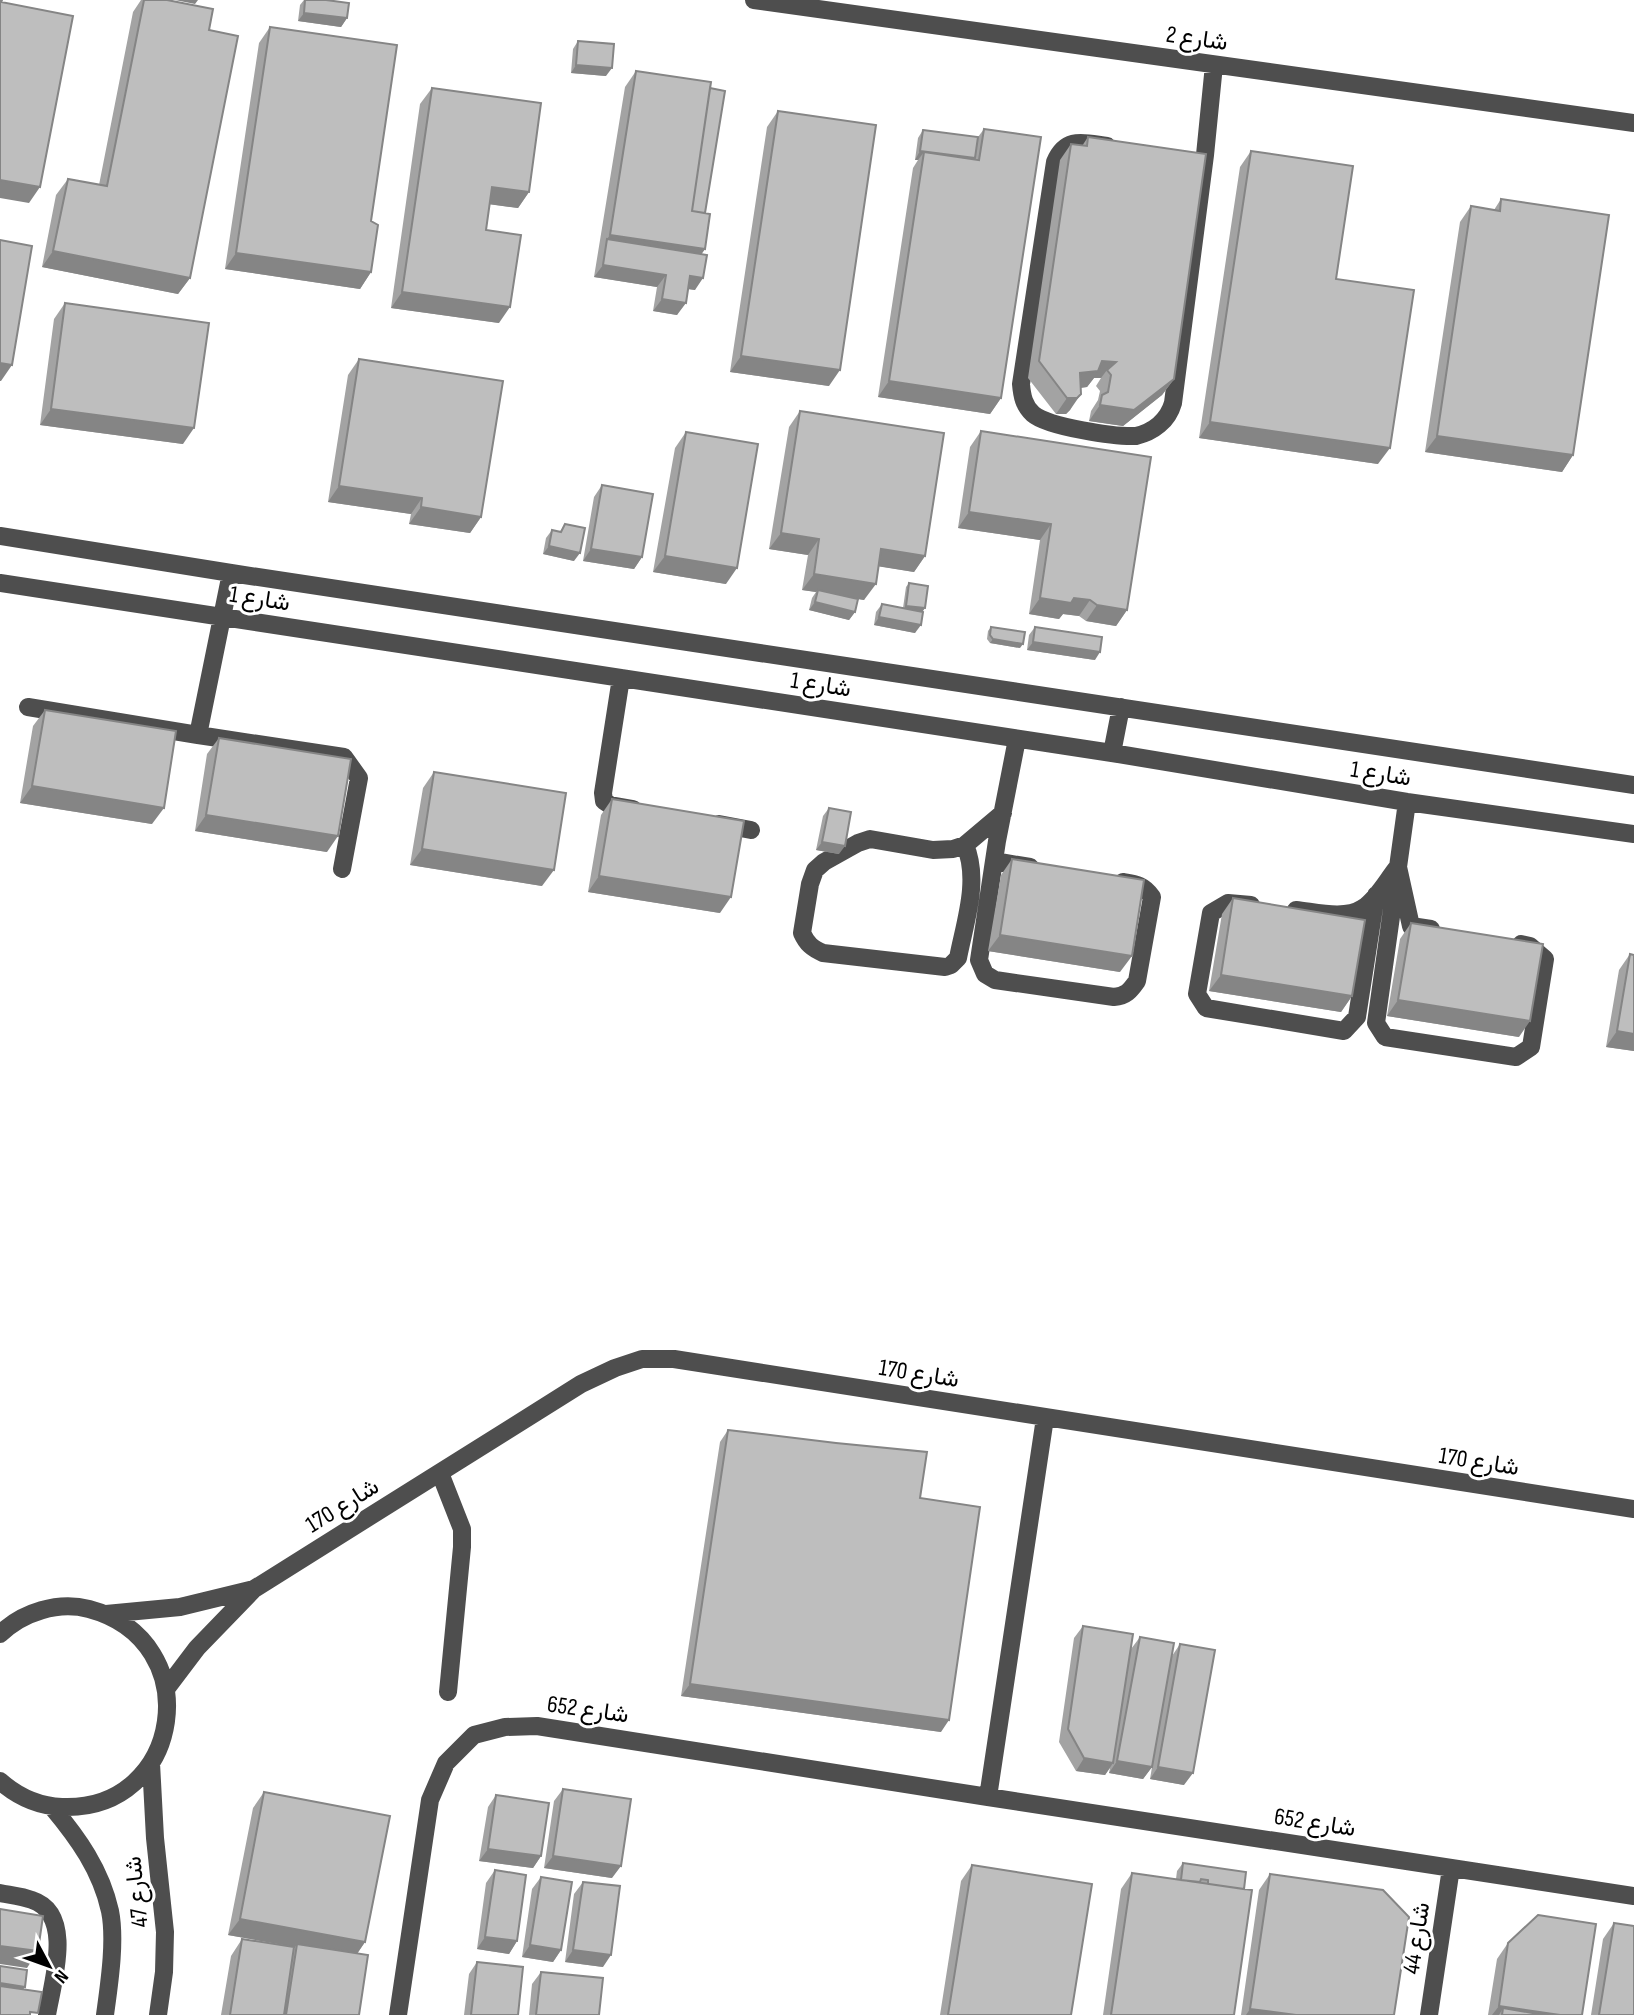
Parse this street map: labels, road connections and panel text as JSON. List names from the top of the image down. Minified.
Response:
{"streets":{"street":["شارع 2","شارع 1","شارع 170","شارع 652","شارع 47","شارع 44"]},"crossings":[["شارع 652","شارع 44"]],"north":"bottom right"}
